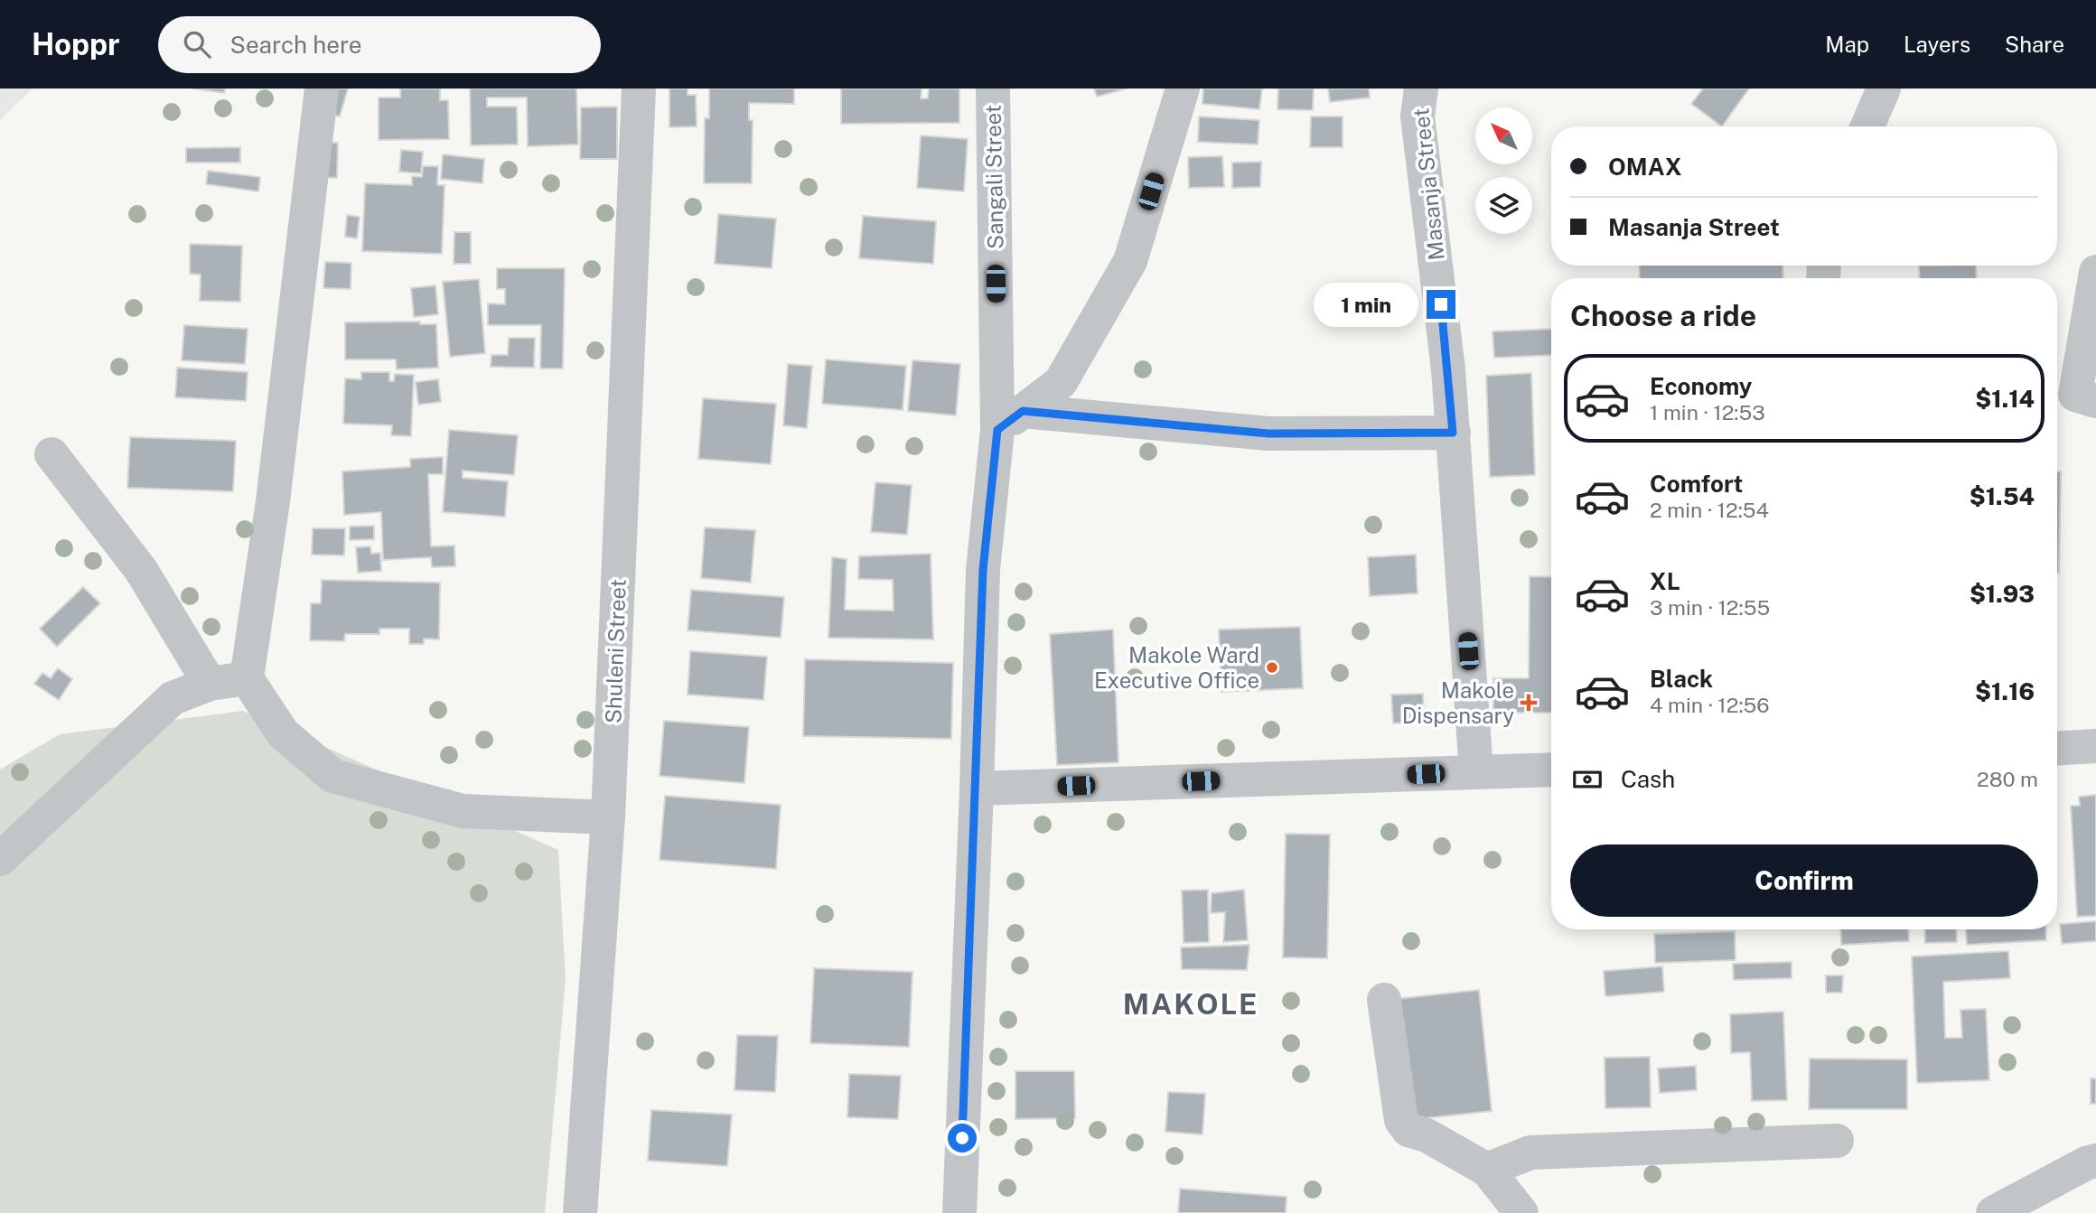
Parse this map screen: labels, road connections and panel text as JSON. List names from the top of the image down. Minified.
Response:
{"streets":{"street":["Sangali Street","Masanja Street","Shuleni Street"]},"districts":["MAKOLE"],"places":{"other":["Makole Ward Executive Office"],"health":["Makole Dispensary"]},"north":"top left","page":{"header":"Hoppr","search":"Search here","nav":["Map","Layers","Share"],"banner":["OMAX","Masanja Street"],"heading":"Choose a ride","bubble":"1 min","list":[{"name":"Economy","note":"1 min · 12:53","value":"$1.14"},{"name":"Comfort","note":"2 min · 12:54","value":"$1.54"},{"name":"XL","note":"3 min · 12:55","value":"$1.93"},{"name":"Black","note":"4 min · 12:56","value":"$1.16"}],"pay":["Cash","280 m"],"buttons":"Confirm"}}
